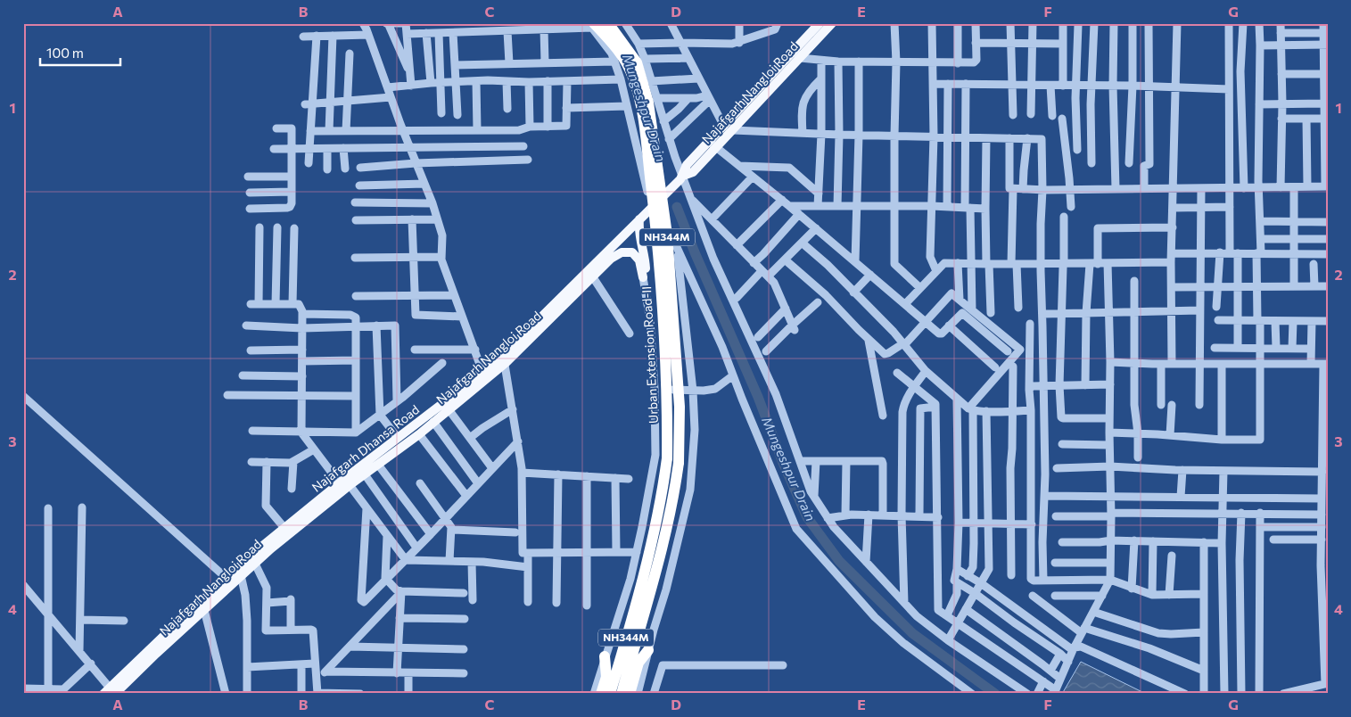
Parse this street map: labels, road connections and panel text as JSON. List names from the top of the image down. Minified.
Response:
{"streets":{"highway":["NH344M","Urban Extension Road-II"],"main road":["Najafgarh Nangloi Road","Najafgarh Dhansa Road"]},"crossings":[["Najafgarh Nangloi Road","Najafgarh Dhansa Road"]],"water":["Mungeshpur Drain"],"scale_bar":"100 m","grid":{"columns":["A","B","C","D","E","F","G"],"rows":["1","2","3","4"]}}
